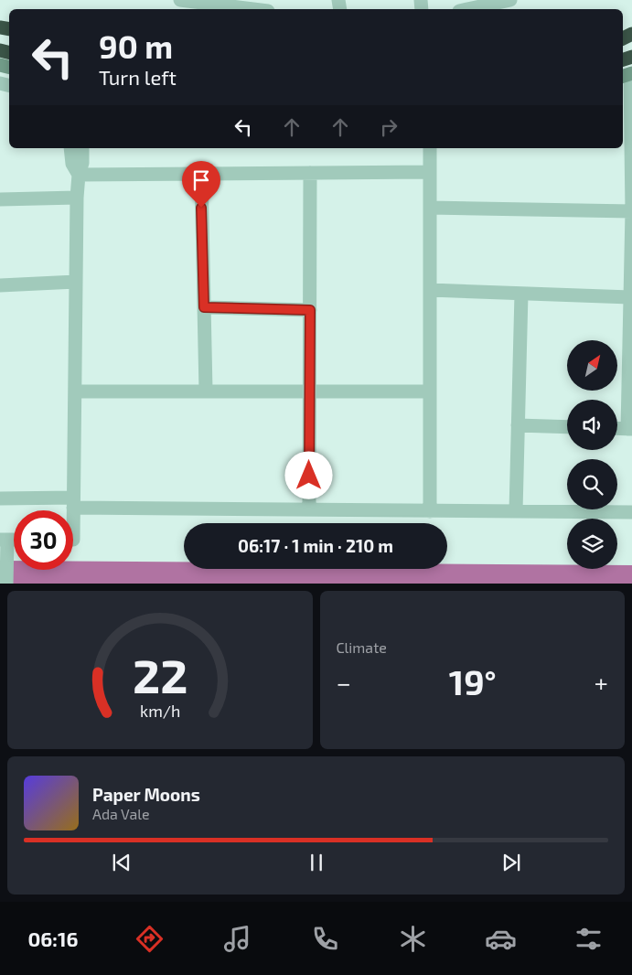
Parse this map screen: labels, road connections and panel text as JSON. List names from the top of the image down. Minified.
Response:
{"north":"top right","page":{"turn":["90 m","Turn left"],"limit":"30","trip":"06:17 · 1 min · 210 m","tile":"Climate","heat":["−","19°","+"],"song":["Paper Moons","Ada Vale"],"tabs":"06:16","gauge":["22","km/h"]}}
